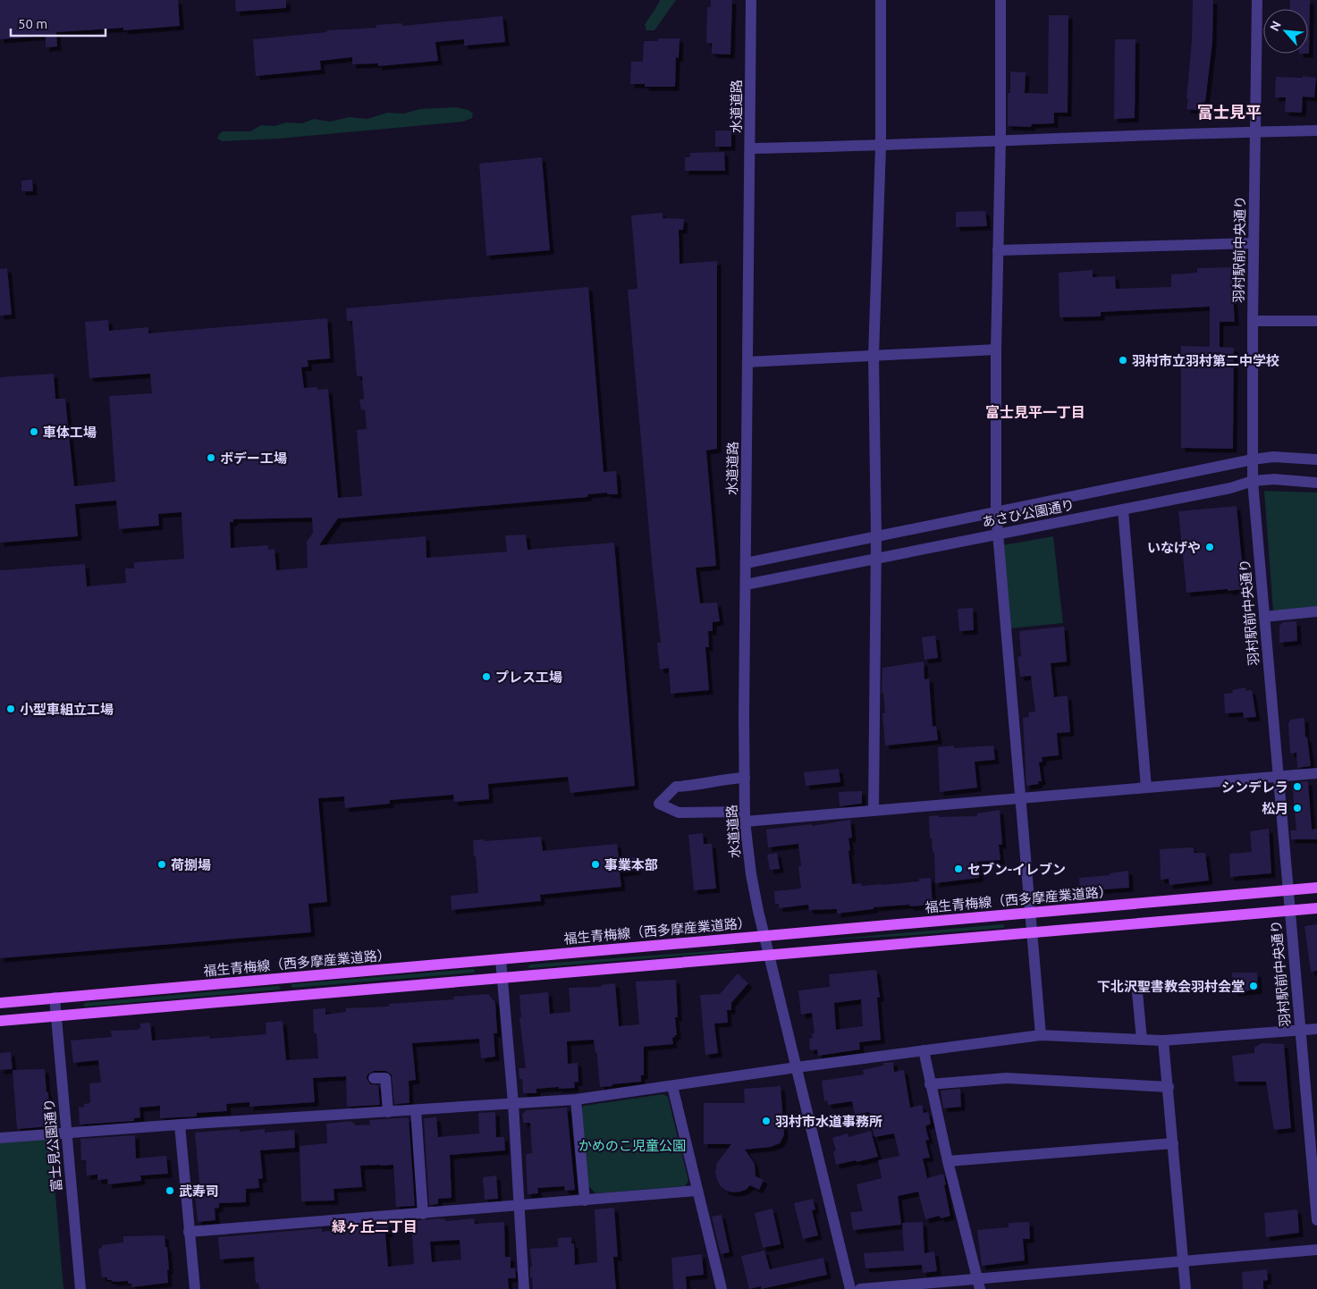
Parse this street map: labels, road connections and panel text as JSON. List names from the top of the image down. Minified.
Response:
{"streets":{"main road":["福生青梅線（西多摩産業道路）"],"street":["水道道路","羽村駅前中央通り","あさひ公園通り","富士見公園通り"]},"crossings":[["水道道路","あさひ公園通り"],["水道道路","福生青梅線（西多摩産業道路）"],["羽村駅前中央通り","あさひ公園通り"],["羽村駅前中央通り","福生青梅線（西多摩産業道路）"],["福生青梅線（西多摩産業道路）","富士見公園通り"]],"districts":["富士見平","富士見平一丁目","緑ヶ丘二丁目"],"parks":["かめのこ児童公園"],"places":["羽村市立羽村第二中学校","車体工場","ボデー工場","いなげや","プレス工場","小型車組立工場","シンデレラ","松月","荷捌場","事業本部","セブン-イレブン","下北沢聖書教会羽村会堂","羽村市水道事務所","武寿司"],"scale_bar":"50 m","north":"top left"}
